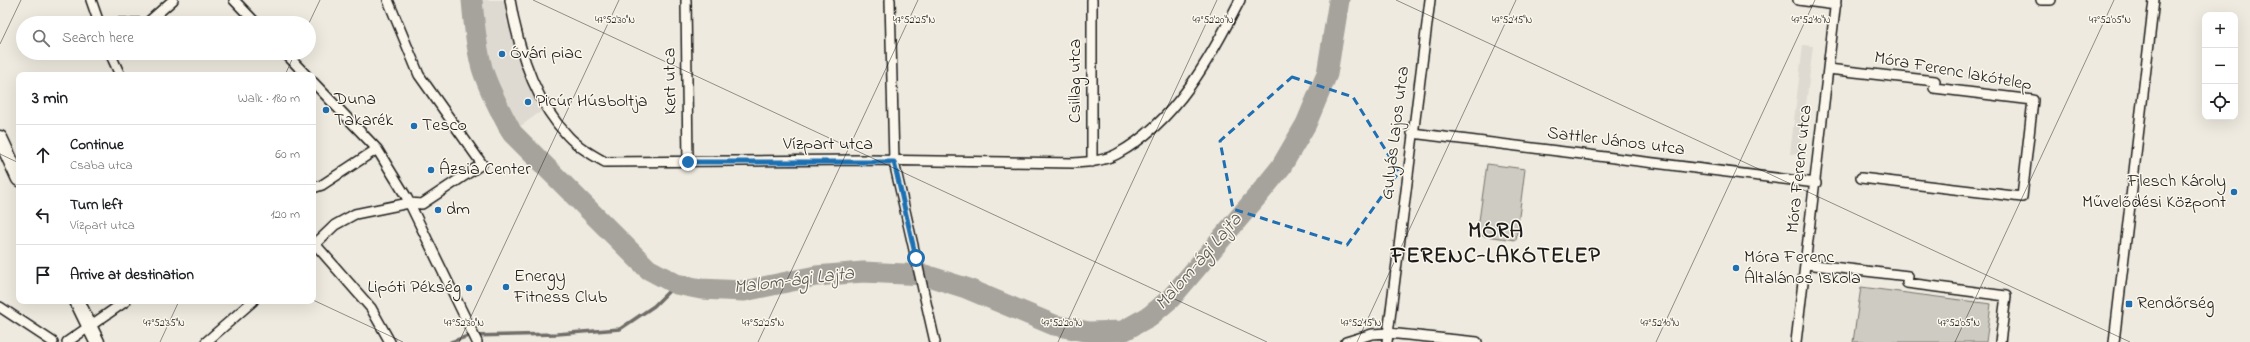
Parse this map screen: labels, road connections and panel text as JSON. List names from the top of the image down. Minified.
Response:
{"streets":{"street":["Móra Ferenc lakótelep","Kert utca","Csillag utca","Gulyás Lajos utca","Sattler János utca","Vízpart utca","Móra Ferenc utca"]},"crossings":[["Móra Ferenc lakótelep","Móra Ferenc utca"],["Kert utca","Vízpart utca"],["Csillag utca","Vízpart utca"],["Gulyás Lajos utca","Sattler János utca"],["Sattler János utca","Móra Ferenc utca"]],"districts":["MÓRA FERENC-LAKÓTELEP"],"water":["Malom-ági Lajta"],"places":{"other":["Óvári piac","Picúr Húsboltja","Duna Takarék","Tesco","Ázsia Center","Flesch Károly Művelődési Központ","dm","Móra Ferenc Általános Iskola","Energy Fitness Club","Lipóti Pékség"],"transit":["Rendőrség"]},"page":{"map_buttons":["+","−"],"search":"Search here","heading":["3 min","Walk · 180 m"],"list":[["Continue","Csaba utca","60 m"],["Turn left","Vízpart utca","120 m"],"Arrive at destination"]},"coordinates":["47°52'30\"N","47°52'25\"N","47°52'20\"N","47°52'15\"N","47°52'10\"N","47°52'05\"N","47°52'35\"N"]}
